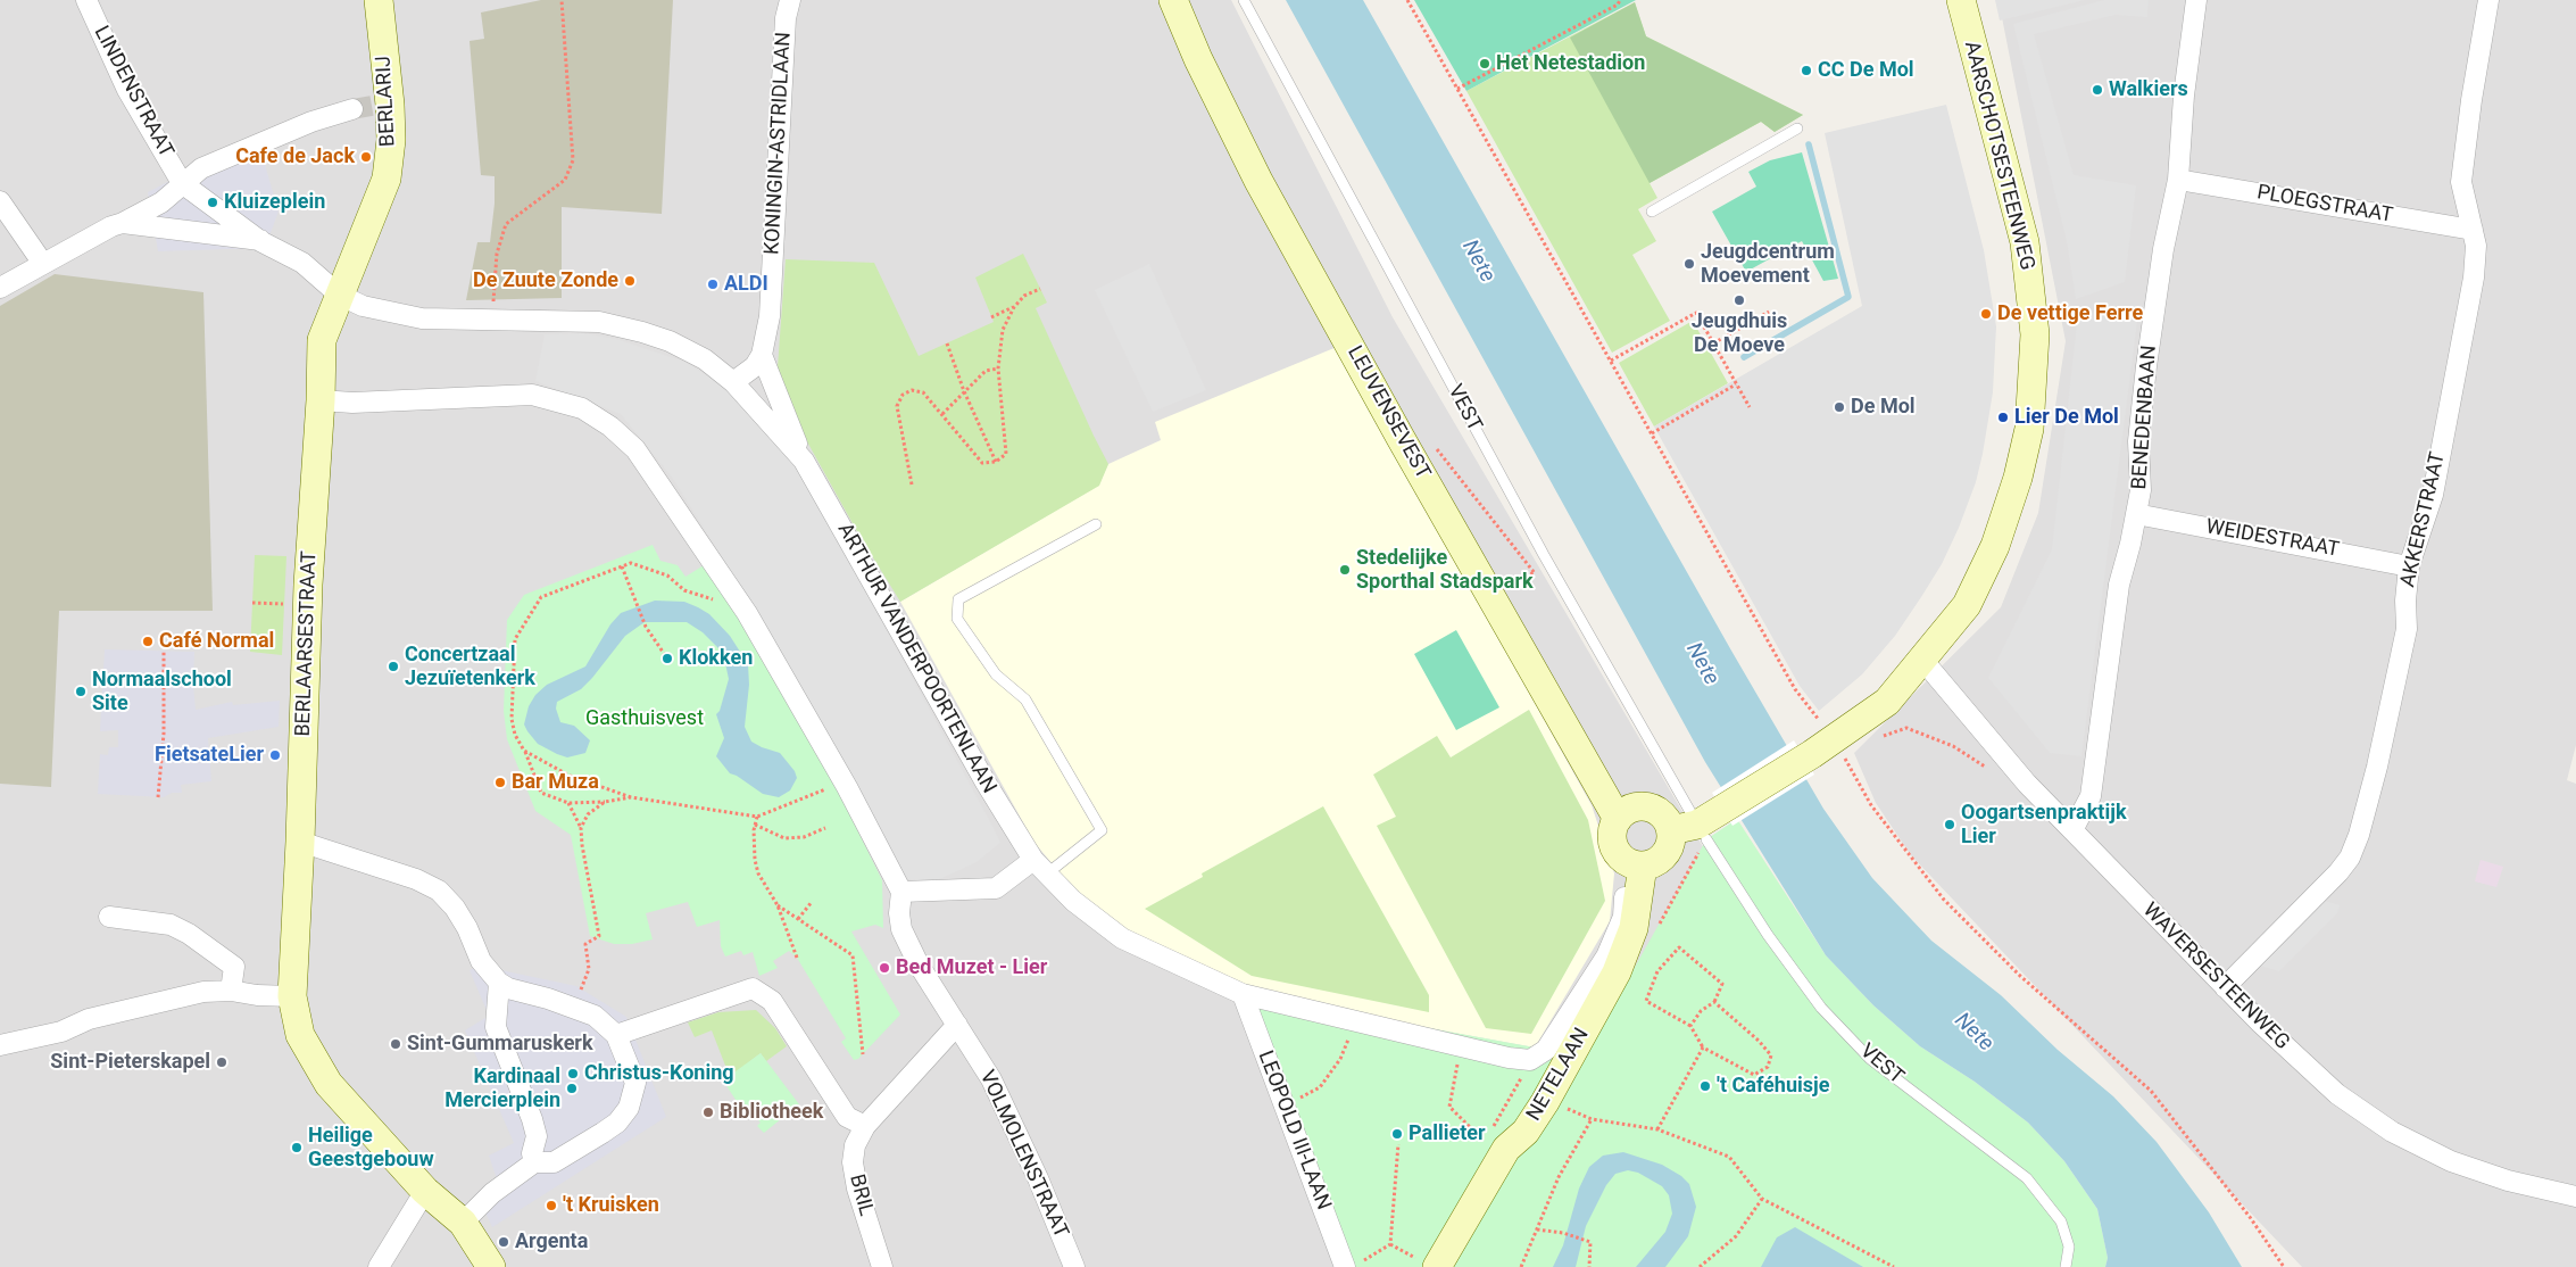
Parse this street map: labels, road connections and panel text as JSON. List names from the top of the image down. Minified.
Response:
{"streets":{"street":["LINDENSTRAAT","BERLARIJ","KONINGIN-ASTRIDLAAN","AARSCHOTSESTEENWEG","PLOEGSTRAAT","LEUVENSEVEST","BENEDENBAAN","AKKERSTRAAT","WEIDESTRAAT","BERLAARSESTRAAT","ARTHUR VANDERPOORTENLAAN","WAVERSESTEENWEG","NETELAAN","LEOPOLD III-LAAN","VOLMOLENSTRAAT","BRIL"],"lane":["VEST"]},"crossings":[["BERLARIJ","BERLAARSESTRAAT"],["BERLARIJ","ARTHUR VANDERPOORTENLAAN"],["KONINGIN-ASTRIDLAAN","ARTHUR VANDERPOORTENLAAN"],["AARSCHOTSESTEENWEG","VEST"],["AARSCHOTSESTEENWEG","WAVERSESTEENWEG"],["PLOEGSTRAAT","BENEDENBAAN"],["PLOEGSTRAAT","AKKERSTRAAT"],["BENEDENBAAN","WEIDESTRAAT"],["BENEDENBAAN","WAVERSESTEENWEG"],["AKKERSTRAAT","WEIDESTRAAT"],["AKKERSTRAAT","WAVERSESTEENWEG"],["BERLAARSESTRAAT","ARTHUR VANDERPOORTENLAAN"],["ARTHUR VANDERPOORTENLAAN","NETELAAN"],["ARTHUR VANDERPOORTENLAAN","LEOPOLD III-LAAN"],["VOLMOLENSTRAAT","BRIL"]],"water":["Nete"],"parks":["Gasthuisvest"],"places":["Het Netestadion","CC De Mol","Walkiers","Cafe de Jack","Kluizeplein","Jeugdcentrum Moevement","De Zuute Zonde","ALDI","Jeugdhuis De Moeve","De vettige Ferre","De Mol","Lier De Mol","Stedelijke Sporthal Stadspark","Café Normal","Klokken","Concertzaal Jezuïetenkerk","Normaalschool Site","FietsateLier","Bar Muza","Oogartsenpraktijk Lier","Bed Muzet - Lier","Sint-Gummaruskerk","Sint-Pieterskapel","Christus-Koning","'t Caféhuisje","Kardinaal Mercierplein","Bibliotheek","Pallieter","Heilige Geestgebouw","'t Kruisken","Argenta"]}
